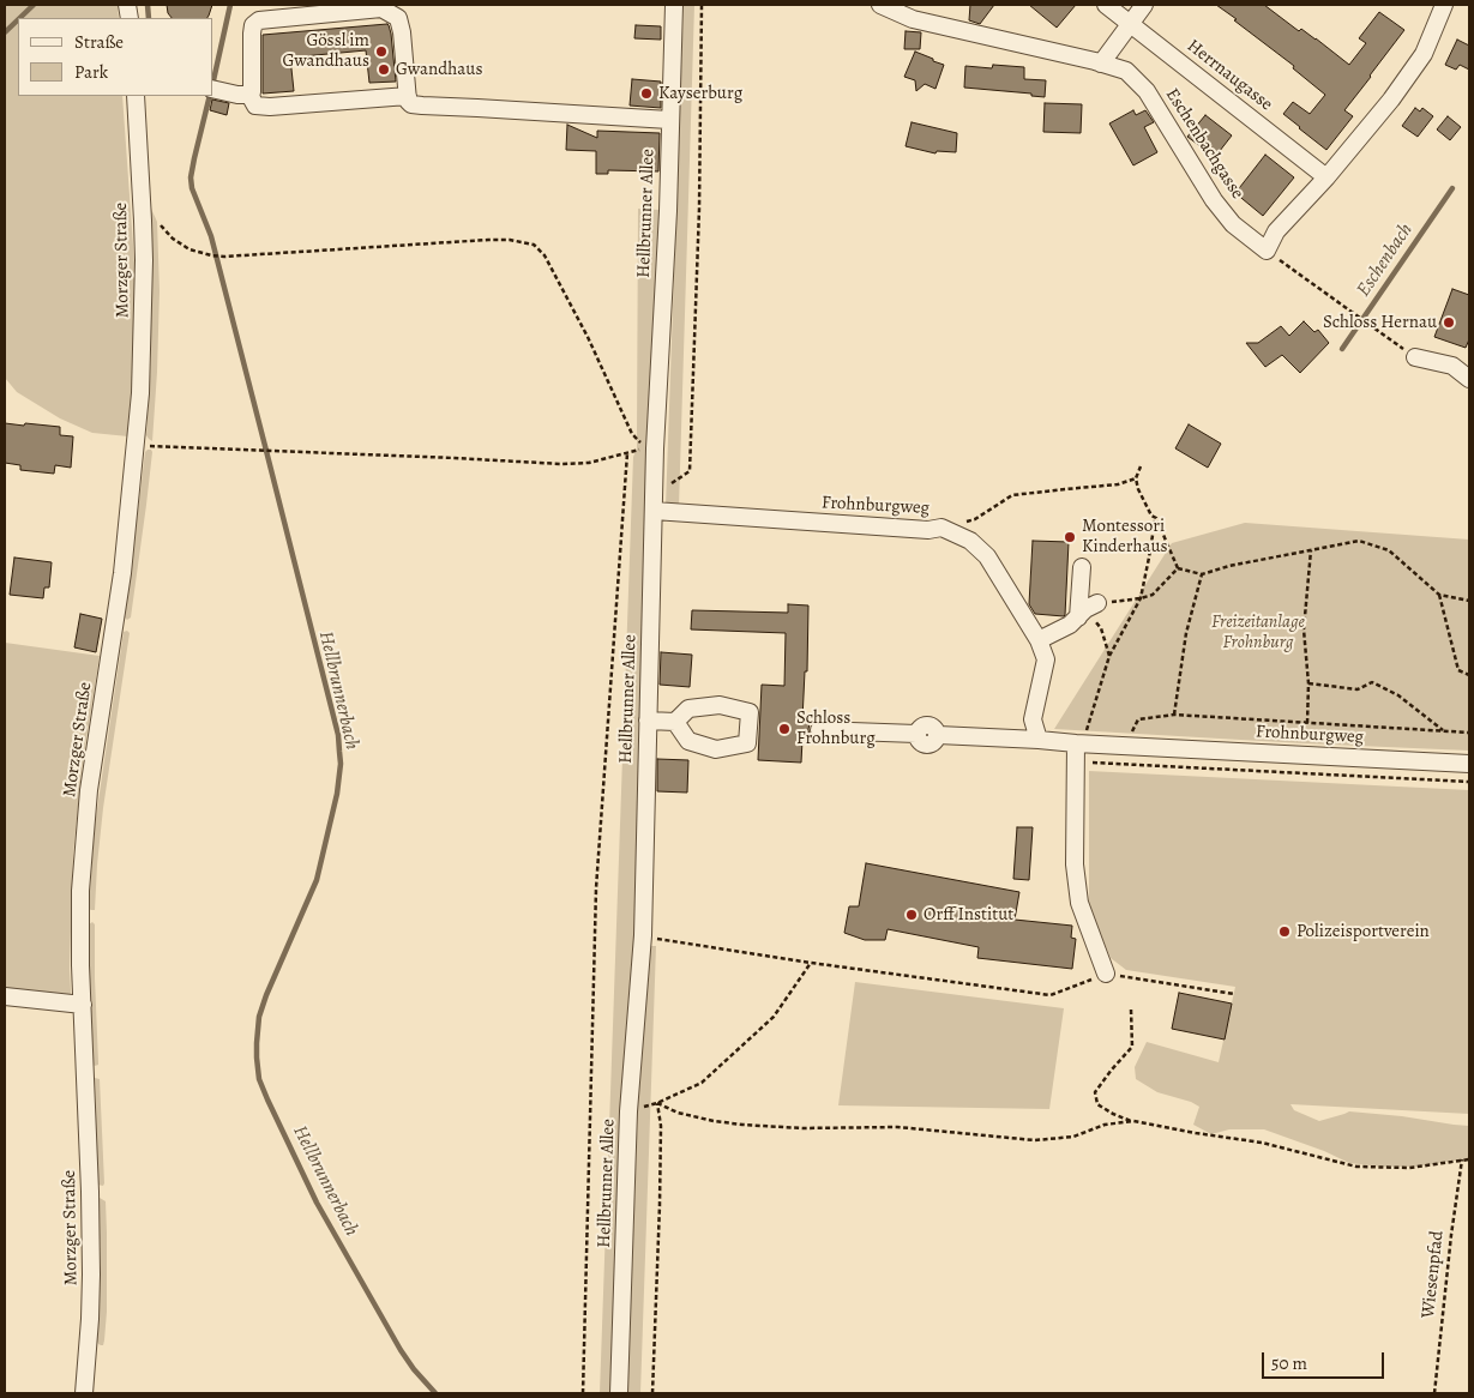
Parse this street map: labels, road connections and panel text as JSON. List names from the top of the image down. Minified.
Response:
{"streets":{"street":["Herrnaugasse","Eschenbachgasse","Hellbrunner Allee","Morzger Straße","Frohnburgweg"],"path":["Wiesenpfad"]},"crossings":[["Hellbrunner Allee","Frohnburgweg"]],"water":["Eschenbach","Hellbrunnerbach"],"parks":["Freizeitanlage Frohnburg"],"places":["Gössl im Gwandhaus","Gwandhaus","Kayserburg","Schloss Hernau","Montessori Kinderhaus","Schloss Frohnburg","Orff Institut","Polizeisportverein"],"legend":["Straße","Park"],"scale_bar":"50 m"}
